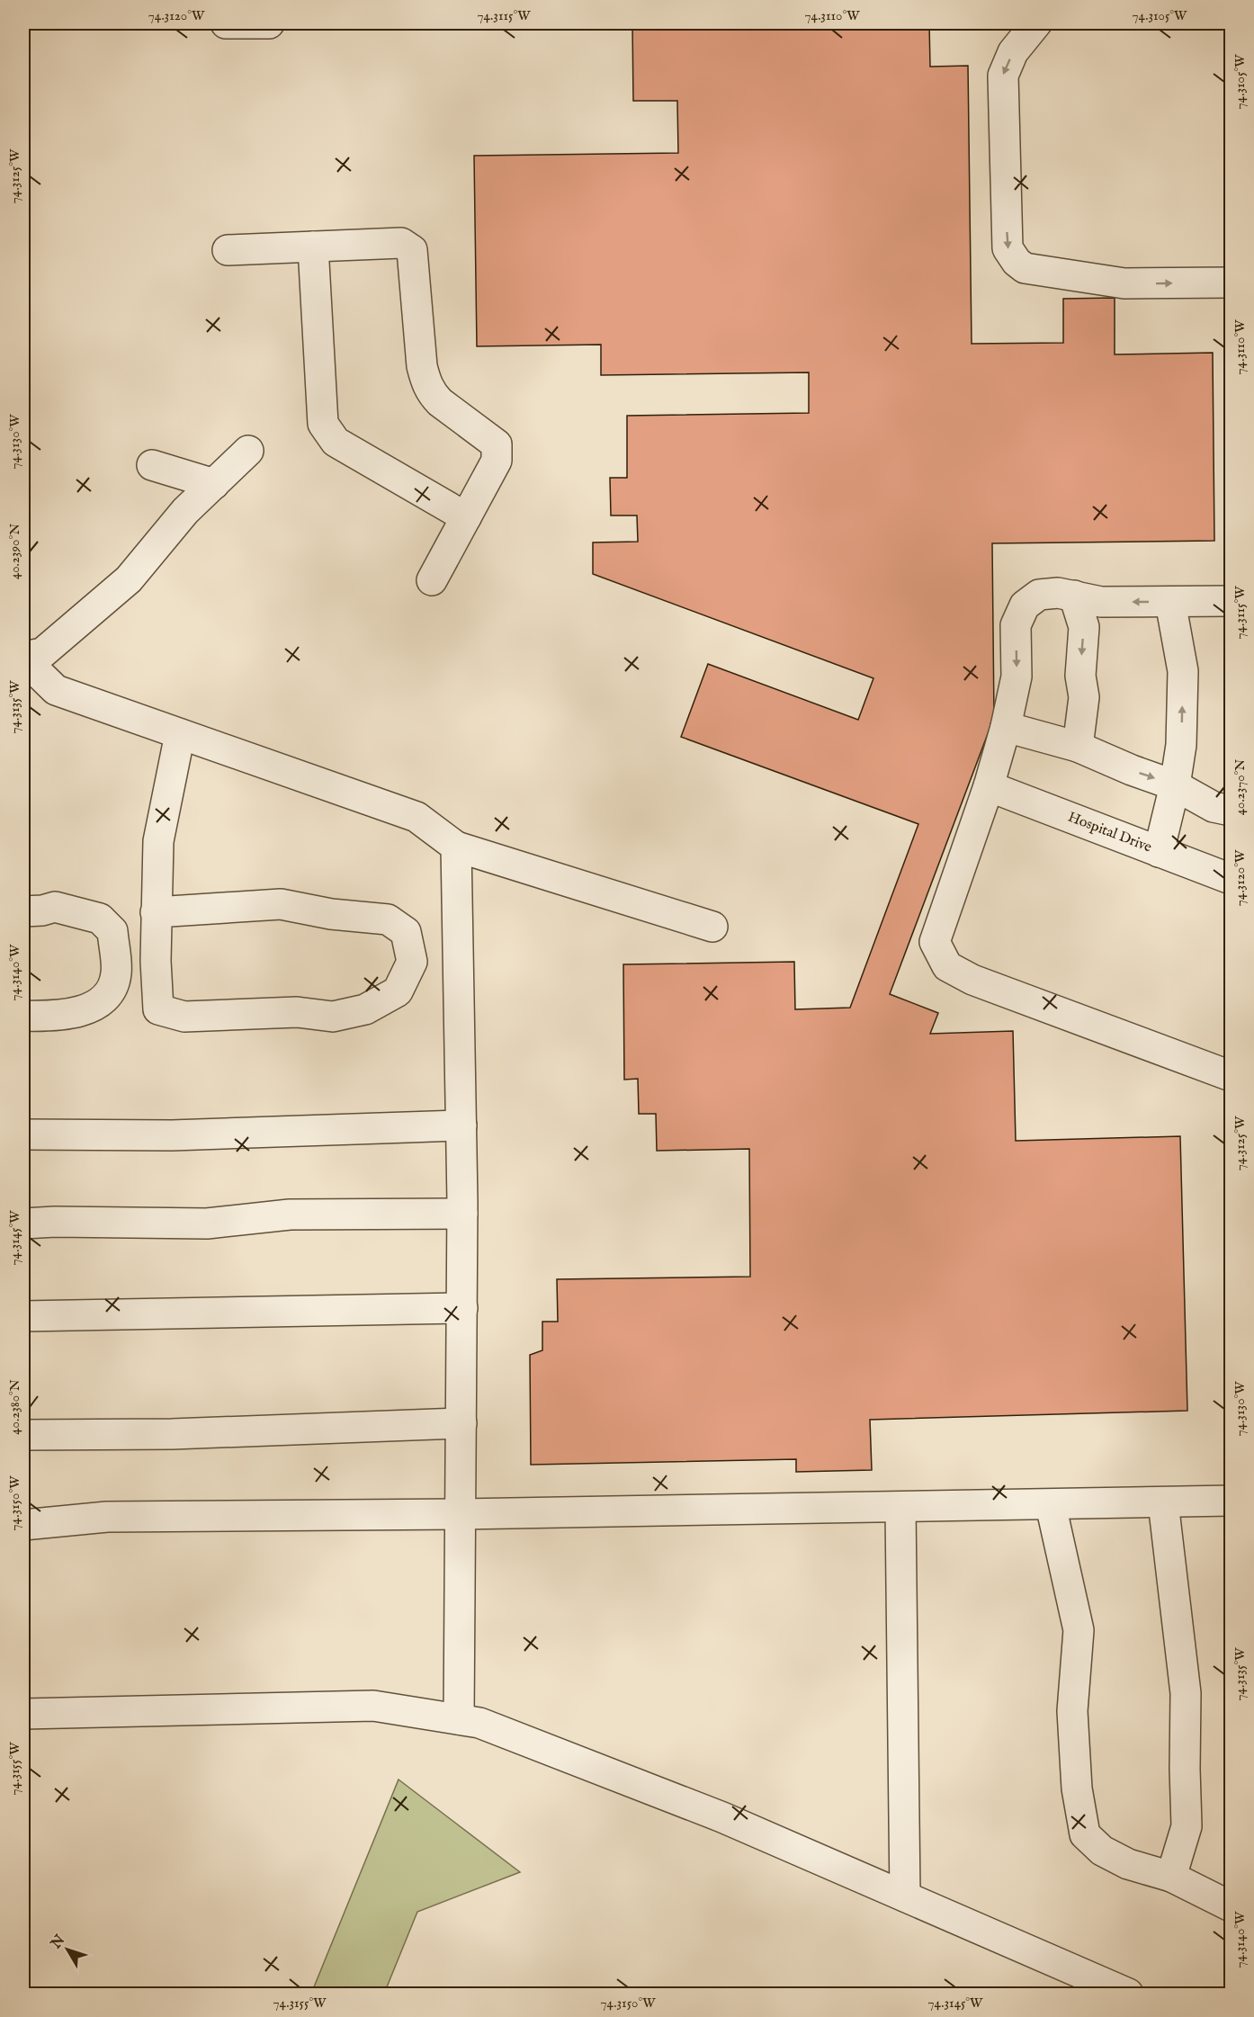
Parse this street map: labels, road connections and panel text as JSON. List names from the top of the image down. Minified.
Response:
{"streets":{"street":["Hospital Drive"]},"north":"top left","coordinates":["74.3120°W","74.3115°W","74.3110°W","74.3105°W","74.3125°W","74.3130°W","40.2390°N","74.3135°W","40.2370°N","74.3140°W","74.3145°W","40.2380°N","74.3150°W","74.3155°W"]}
